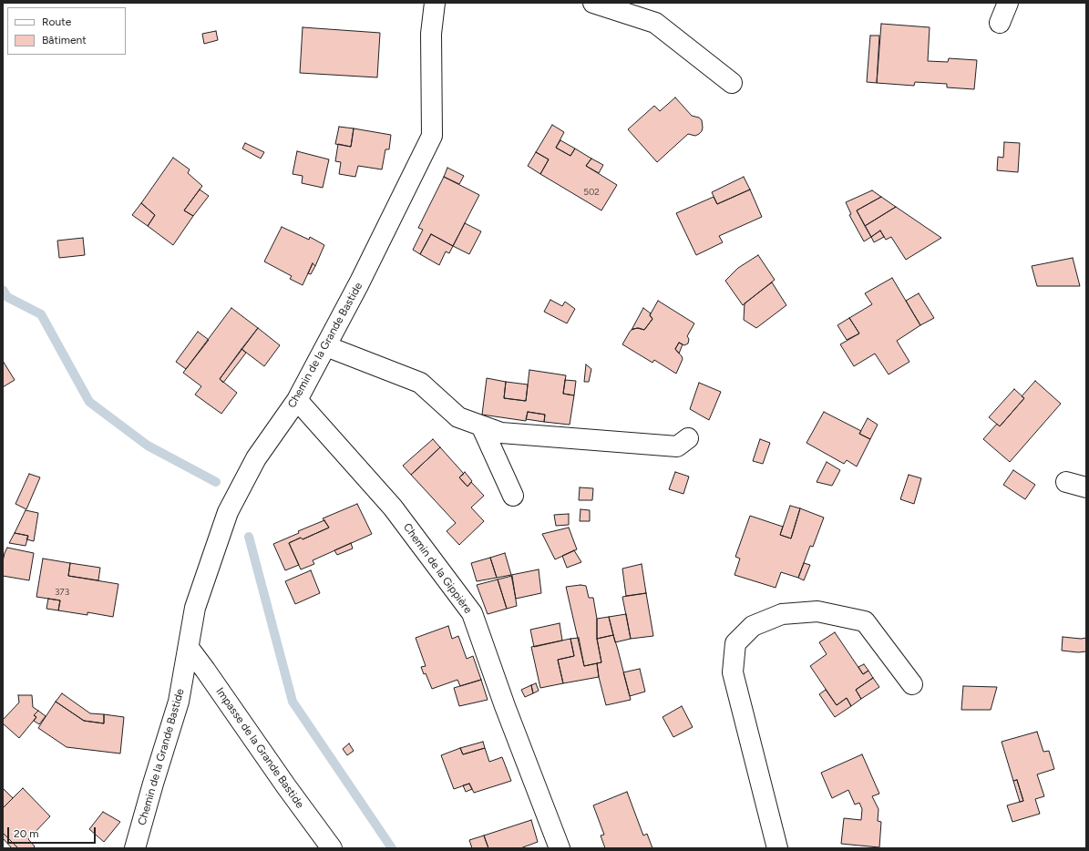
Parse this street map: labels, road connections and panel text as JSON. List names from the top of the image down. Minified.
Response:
{"streets":{"street":["Chemin de la Grande Bastide","Chemin de la Gippière","Impasse de la Grande Bastide"]},"crossings":[["Chemin de la Grande Bastide","Chemin de la Gippière"],["Chemin de la Grande Bastide","Impasse de la Grande Bastide"]],"house_numbers":["502","373"],"legend":["Route","Bâtiment"],"scale_bar":"20 m"}
